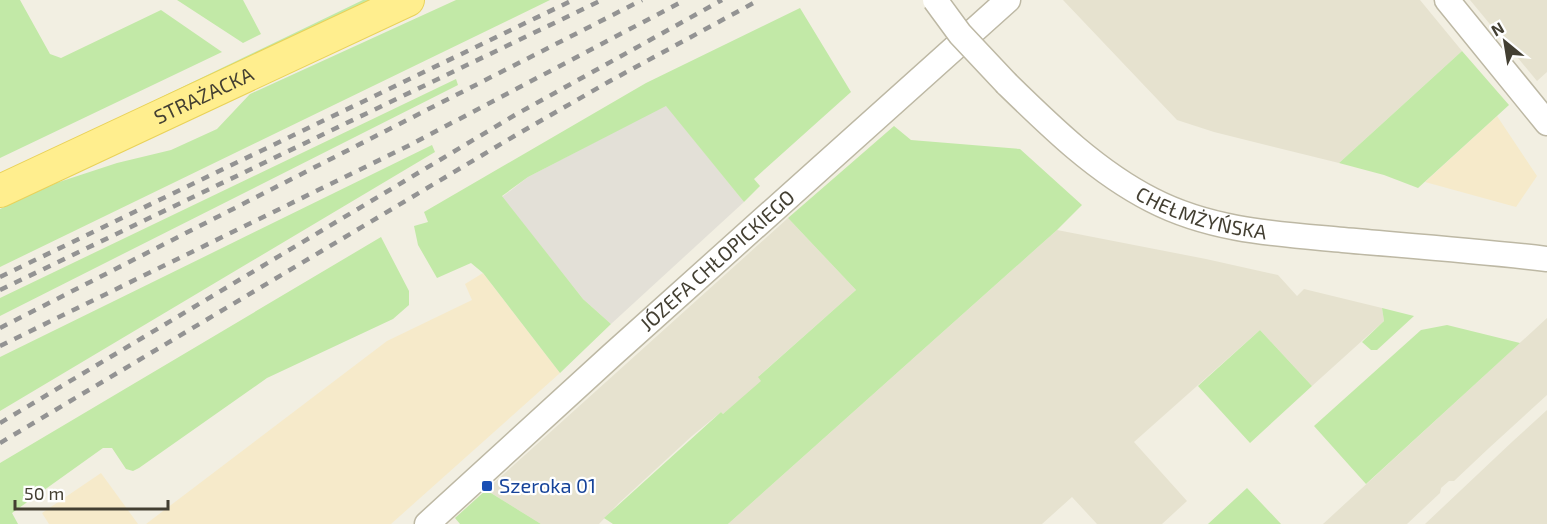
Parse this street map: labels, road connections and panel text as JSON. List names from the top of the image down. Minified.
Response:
{"streets":{"main road":["STRAŻACKA"],"street":["CHEŁMŻYŃSKA","JÓZEFA CHŁOPICKIEGO"]},"places":{"transit":["Szeroka 01"]},"scale_bar":"50 m","north":"top left"}
